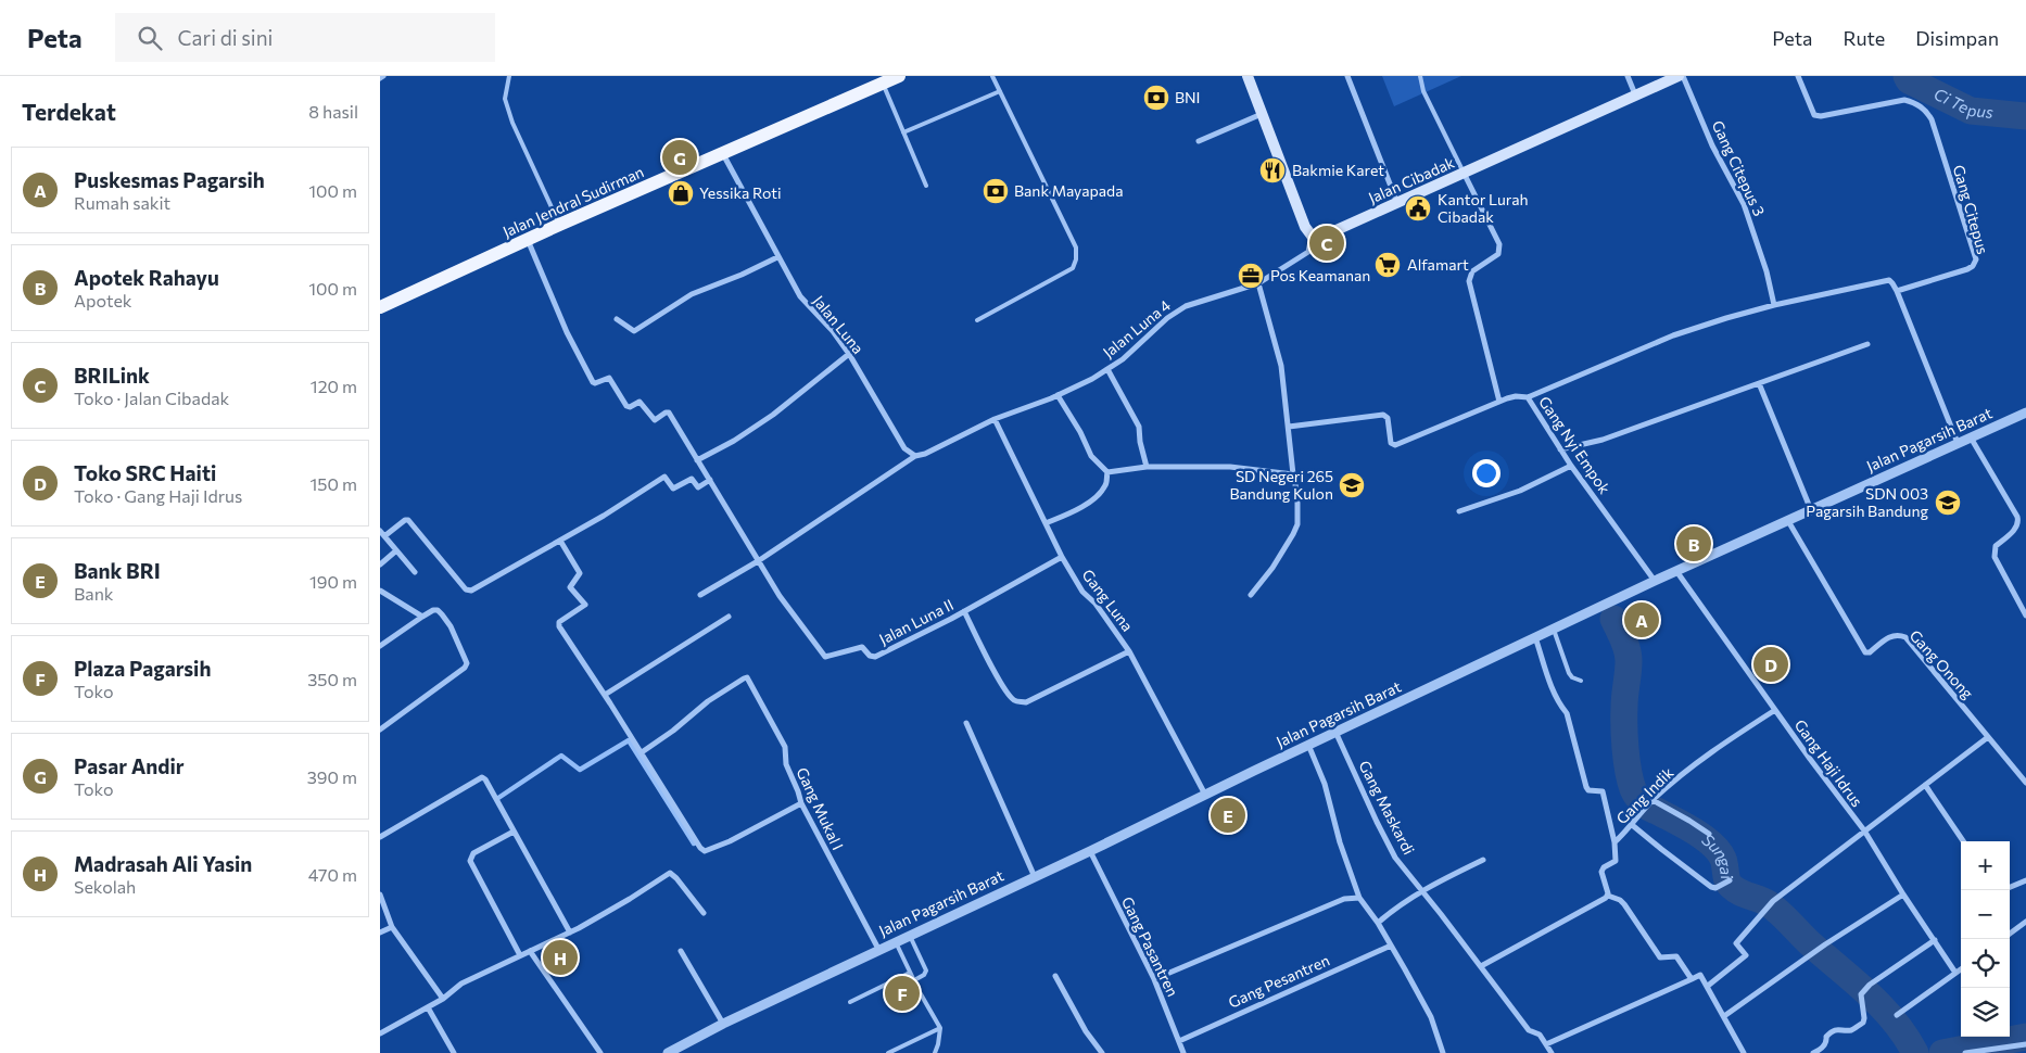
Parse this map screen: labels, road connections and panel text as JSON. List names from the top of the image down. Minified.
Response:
{"streets":{"main road":["Jalan Cibadak","Jalan Jendral Sudirman"],"street":["Gang Citepus 3","Gang Citepus","Jalan Luna","Jalan Luna 4","Jalan Pagarsih Barat","Gang Nyi Empok","Gang Luna","Jalan Luna II","Gang Onong","Gang Haji Idrus","Gang Indik","Gang Maskardi","Gang Mukal I","Gang Pasantren","Gang Pesantren"]},"crossings":[["Jalan Cibadak","Jalan Luna 4"],["Jalan Jendral Sudirman","Jalan Luna"],["Jalan Luna 4","Gang Luna"],["Jalan Pagarsih Barat","Gang Nyi Empok"],["Jalan Pagarsih Barat","Gang Luna"],["Jalan Pagarsih Barat","Gang Onong"],["Jalan Pagarsih Barat","Gang Haji Idrus"],["Jalan Pagarsih Barat","Gang Indik"],["Jalan Pagarsih Barat","Gang Maskardi"],["Jalan Pagarsih Barat","Gang Mukal I"],["Jalan Pagarsih Barat","Gang Pasantren"],["Gang Luna","Jalan Luna II"],["Gang Haji Idrus","Gang Indik"],["Gang Pasantren","Gang Pesantren"]],"water":["Ci Tepus","Sungai"],"places":{"bank":["BNI","Bank Mayapada"],"restaurant":["Bakmie Karet"],"shop":["Yessika Roti"],"public building":["Kantor Lurah Cibadak"],"supermarket":["Alfamart"],"office":["Pos Keamanan"],"school or university":["SD Negeri 265 Bandung Kulon","SDN 003 Pagarsih Bandung"]},"page":{"header":"Peta","search":"Cari di sini","nav":["Peta","Rute","Disimpan"],"heading":["Terdekat","8 hasil"],"pins":["G","C","B","A","D","E","H","F"],"list":[{"mark":"A","name":"Puskesmas Pagarsih","note":"Rumah sakit","value":"100 m"},{"mark":"B","name":"Apotek Rahayu","note":"Apotek","value":"100 m"},{"mark":"C","name":"BRILink","note":"Toko · Jalan Cibadak","value":"120 m"},{"mark":"D","name":"Toko SRC Haiti","note":"Toko · Gang Haji Idrus","value":"150 m"},{"mark":"E","name":"Bank BRI","note":"Bank","value":"190 m"},{"mark":"F","name":"Plaza Pagarsih","note":"Toko","value":"350 m"},{"mark":"G","name":"Pasar Andir","note":"Toko","value":"390 m"},{"mark":"H","name":"Madrasah Ali Yasin","note":"Sekolah","value":"470 m"}],"map_buttons":["+","−"]}}
